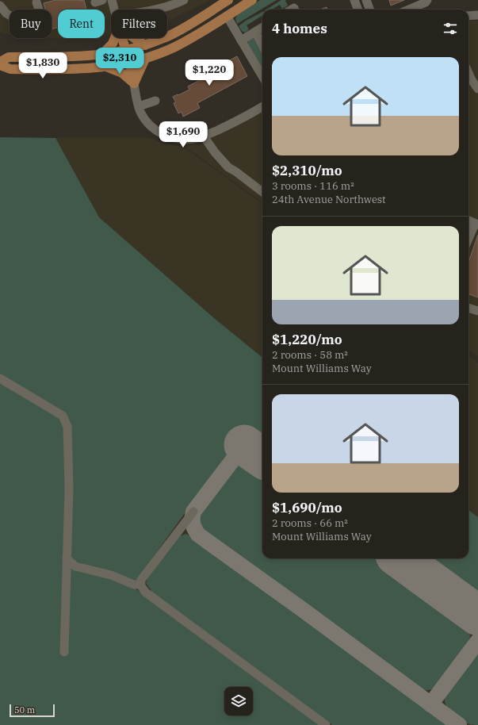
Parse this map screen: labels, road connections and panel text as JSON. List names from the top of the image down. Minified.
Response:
{"scale_bar":"50 m","page":{"chip":["Buy","Rent","Filters"],"heading":"4 homes","price":["$2,310","$1,830","$1,220","$1,690"],"list":[{"name":"$2,310/mo","note":"3 rooms · 116 m² · 24th Avenue Northwest"},{"name":"$1,220/mo","note":"2 rooms · 58 m² · Mount Williams Way"},{"name":"$1,690/mo","note":"2 rooms · 66 m² · Mount Williams Way"}],"scale":"50 m"}}
